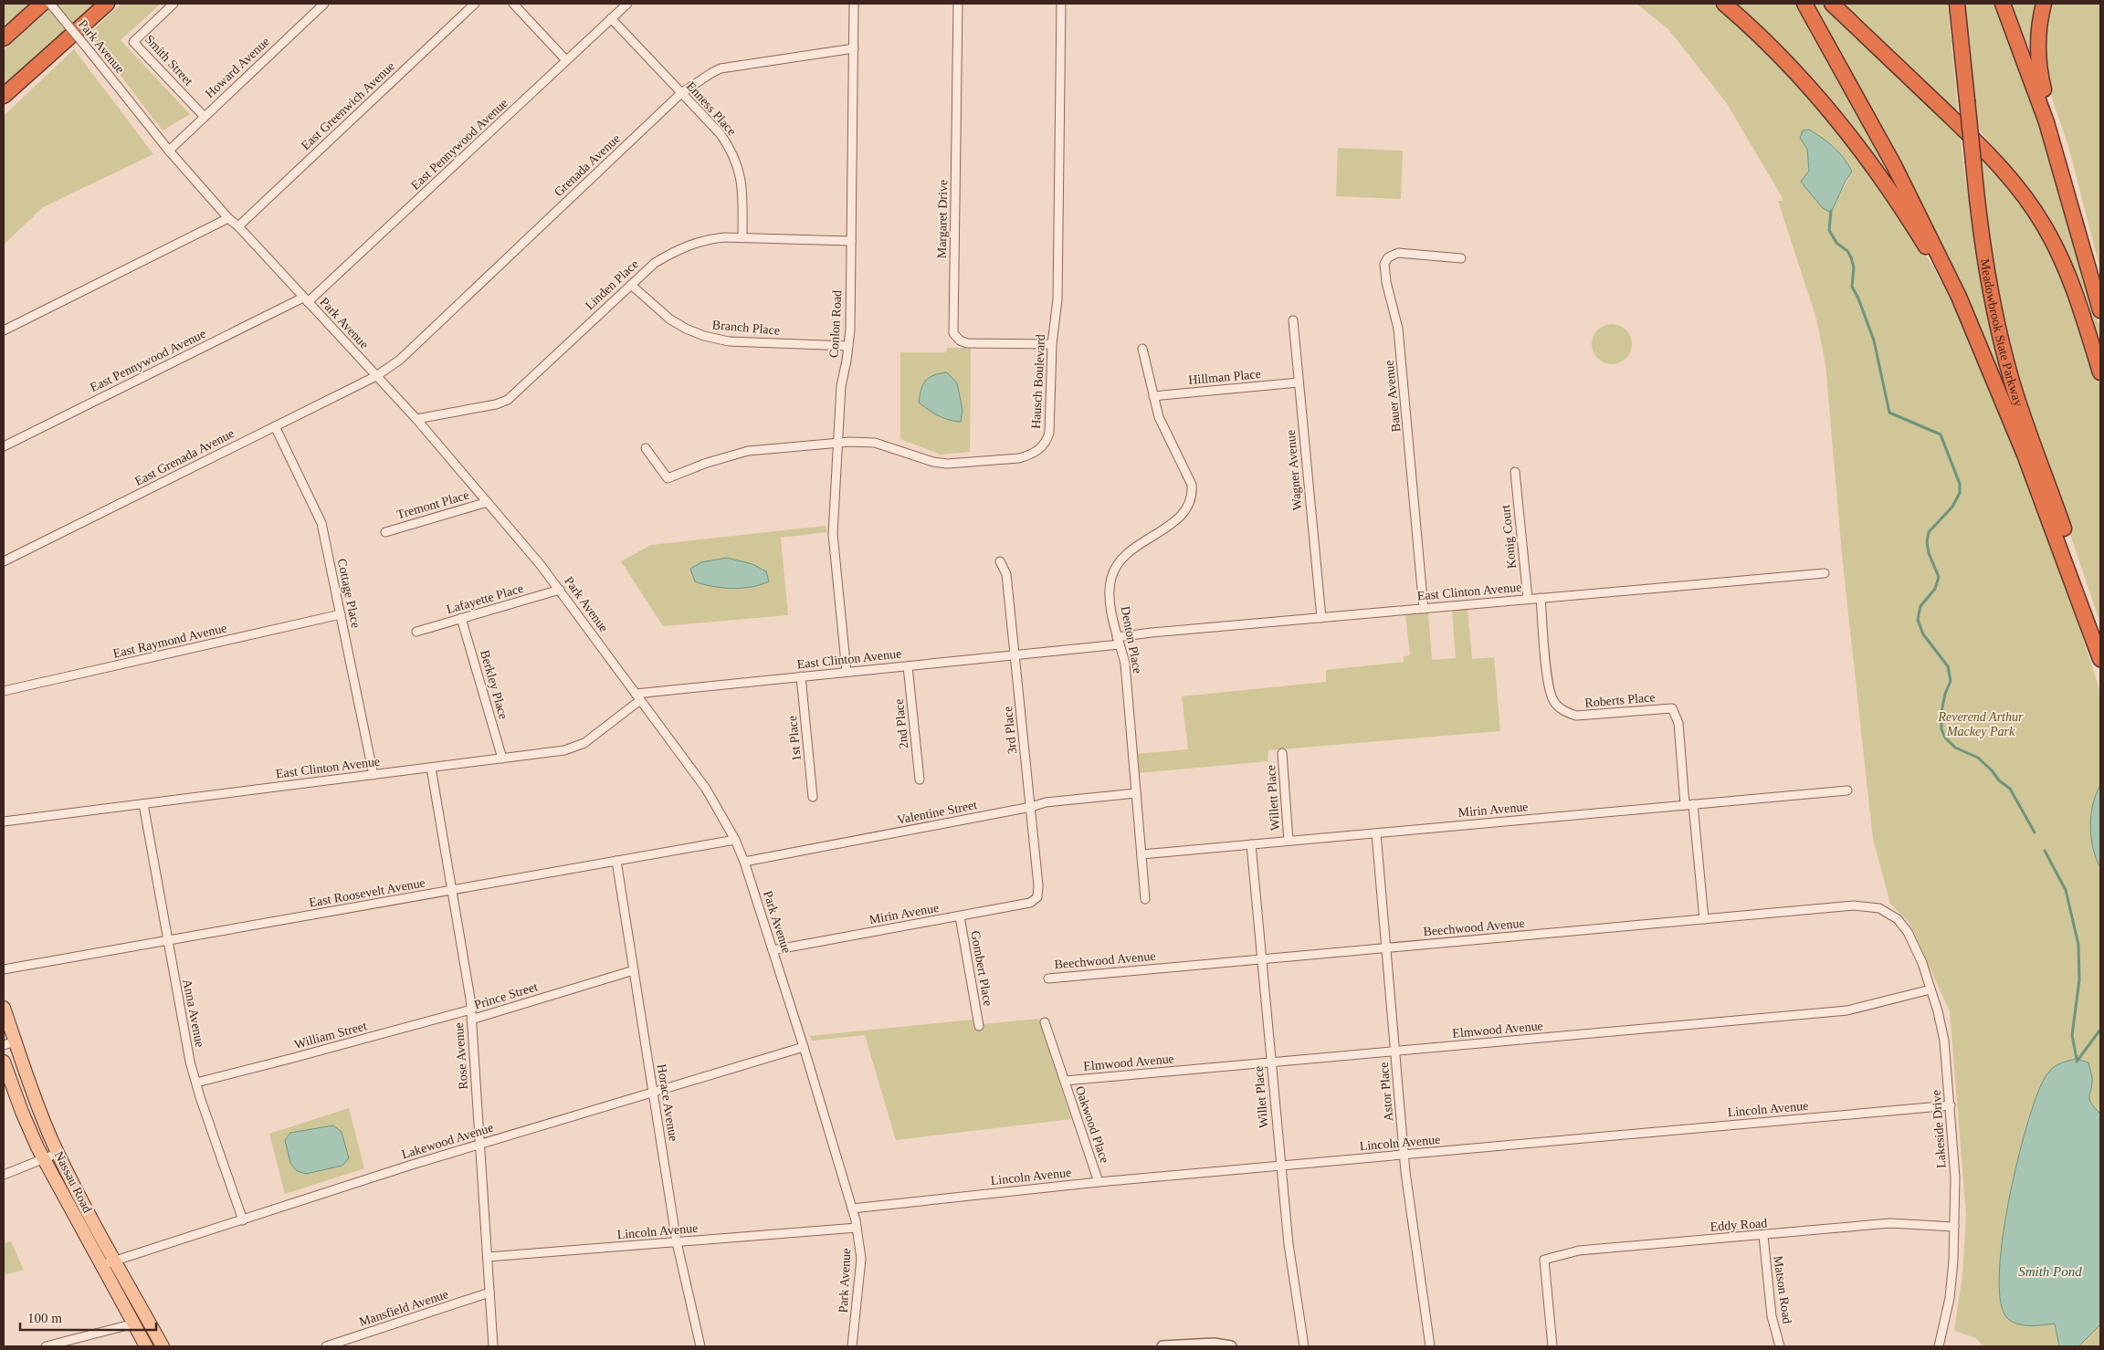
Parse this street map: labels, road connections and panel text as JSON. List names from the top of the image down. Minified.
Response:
{"streets":{"highway":["Meadowbrook State Parkway"],"main road":["Nassau Road"],"street":["Park Avenue","Smith Street","Howard Avenue","East Greenwich Avenue","Enness Place","East Pennywood Avenue","Grenada Avenue","Margaret Drive","Linden Place","Conlon Road","Branch Place","Hillman Place","Hausch Boulevard","Bauer Avenue","East Grenada Avenue","Wagner Avenue","Tremont Place","Konig Court","East Clinton Avenue","Cottage Place","Lafayette Place","Denton Place","East Raymond Avenue","Berkley Place","Roberts Place","2nd Place","3rd Place","1st Place","Willett Place","Mirin Avenue","Valentine Street","East Roosevelt Avenue","Beechwood Avenue","Gombert Place","Prince Street","Anna Avenue","Elmwood Avenue","William Street","Rose Avenue","Astor Place","Willet Place","Horace Avenue","Lincoln Avenue","Oakwood Place","Lakeside Drive","Lakewood Avenue","Eddy Road","Matson Road","Mansfield Avenue"]},"crossings":[["Park Avenue","Howard Avenue"],["Park Avenue","East Greenwich Avenue"],["Park Avenue","East Pennywood Avenue"],["Park Avenue","Grenada Avenue"],["Park Avenue","Linden Place"],["Park Avenue","East Grenada Avenue"],["Park Avenue","Tremont Place"],["Park Avenue","East Clinton Avenue"],["Park Avenue","Lafayette Place"],["Park Avenue","Mirin Avenue"],["Park Avenue","Valentine Street"],["Park Avenue","East Roosevelt Avenue"],["Park Avenue","Lincoln Avenue"],["Park Avenue","Lakewood Avenue"],["Smith Street","Howard Avenue"],["Enness Place","East Pennywood Avenue"],["Enness Place","Grenada Avenue"],["Enness Place","Linden Place"],["Grenada Avenue","Conlon Road"],["Grenada Avenue","East Grenada Avenue"],["Margaret Drive","Hausch Boulevard"],["Linden Place","Conlon Road"],["Linden Place","Branch Place"],["Conlon Road","Branch Place"],["Conlon Road","Hausch Boulevard"],["Conlon Road","East Clinton Avenue"],["Hillman Place","Wagner Avenue"],["Hillman Place","Denton Place"],["Bauer Avenue","East Clinton Avenue"],["East Grenada Avenue","Cottage Place"],["Wagner Avenue","East Clinton Avenue"],["Konig Court","East Clinton Avenue"],["East Clinton Avenue","Cottage Place"],["East Clinton Avenue","Denton Place"],["East Clinton Avenue","Berkley Place"],["East Clinton Avenue","Roberts Place"],["East Clinton Avenue","2nd Place"],["East Clinton Avenue","3rd Place"],["East Clinton Avenue","1st Place"],["East Clinton Avenue","Anna Avenue"],["East Clinton Avenue","Rose Avenue"],["Cottage Place","East Raymond Avenue"],["Lafayette Place","Berkley Place"],["Denton Place","Mirin Avenue"],["Denton Place","Valentine Street"],["Roberts Place","Mirin Avenue"],["Roberts Place","Beechwood Avenue"],["3rd Place","Mirin Avenue"],["3rd Place","Valentine Street"],["Willett Place","Mirin Avenue"],["Mirin Avenue","Gombert Place"],["Mirin Avenue","Astor Place"],["Mirin Avenue","Willet Place"],["East Roosevelt Avenue","Anna Avenue"],["East Roosevelt Avenue","Rose Avenue"],["East Roosevelt Avenue","Horace Avenue"],["Beechwood Avenue","Astor Place"],["Beechwood Avenue","Willet Place"],["Beechwood Avenue","Lakeside Drive"],["Prince Street","Rose Avenue"],["Prince Street","Horace Avenue"],["Anna Avenue","William Street"],["Anna Avenue","Lakewood Avenue"],["Elmwood Avenue","Astor Place"],["Elmwood Avenue","Willet Place"],["Elmwood Avenue","Oakwood Place"],["Elmwood Avenue","Lakeside Drive"],["William Street","Rose Avenue"],["Rose Avenue","Lincoln Avenue"],["Rose Avenue","Lakewood Avenue"],["Rose Avenue","Mansfield Avenue"],["Astor Place","Lincoln Avenue"],["Willet Place","Lincoln Avenue"],["Horace Avenue","Lincoln Avenue"],["Horace Avenue","Lakewood Avenue"],["Lincoln Avenue","Oakwood Place"],["Lincoln Avenue","Lakeside Drive"],["Lakeside Drive","Eddy Road"],["Lakewood Avenue","Nassau Road"],["Eddy Road","Matson Road"]],"water":["Smith Pond"],"parks":["Reverend Arthur Mackey Park"],"scale_bar":"100 m"}
